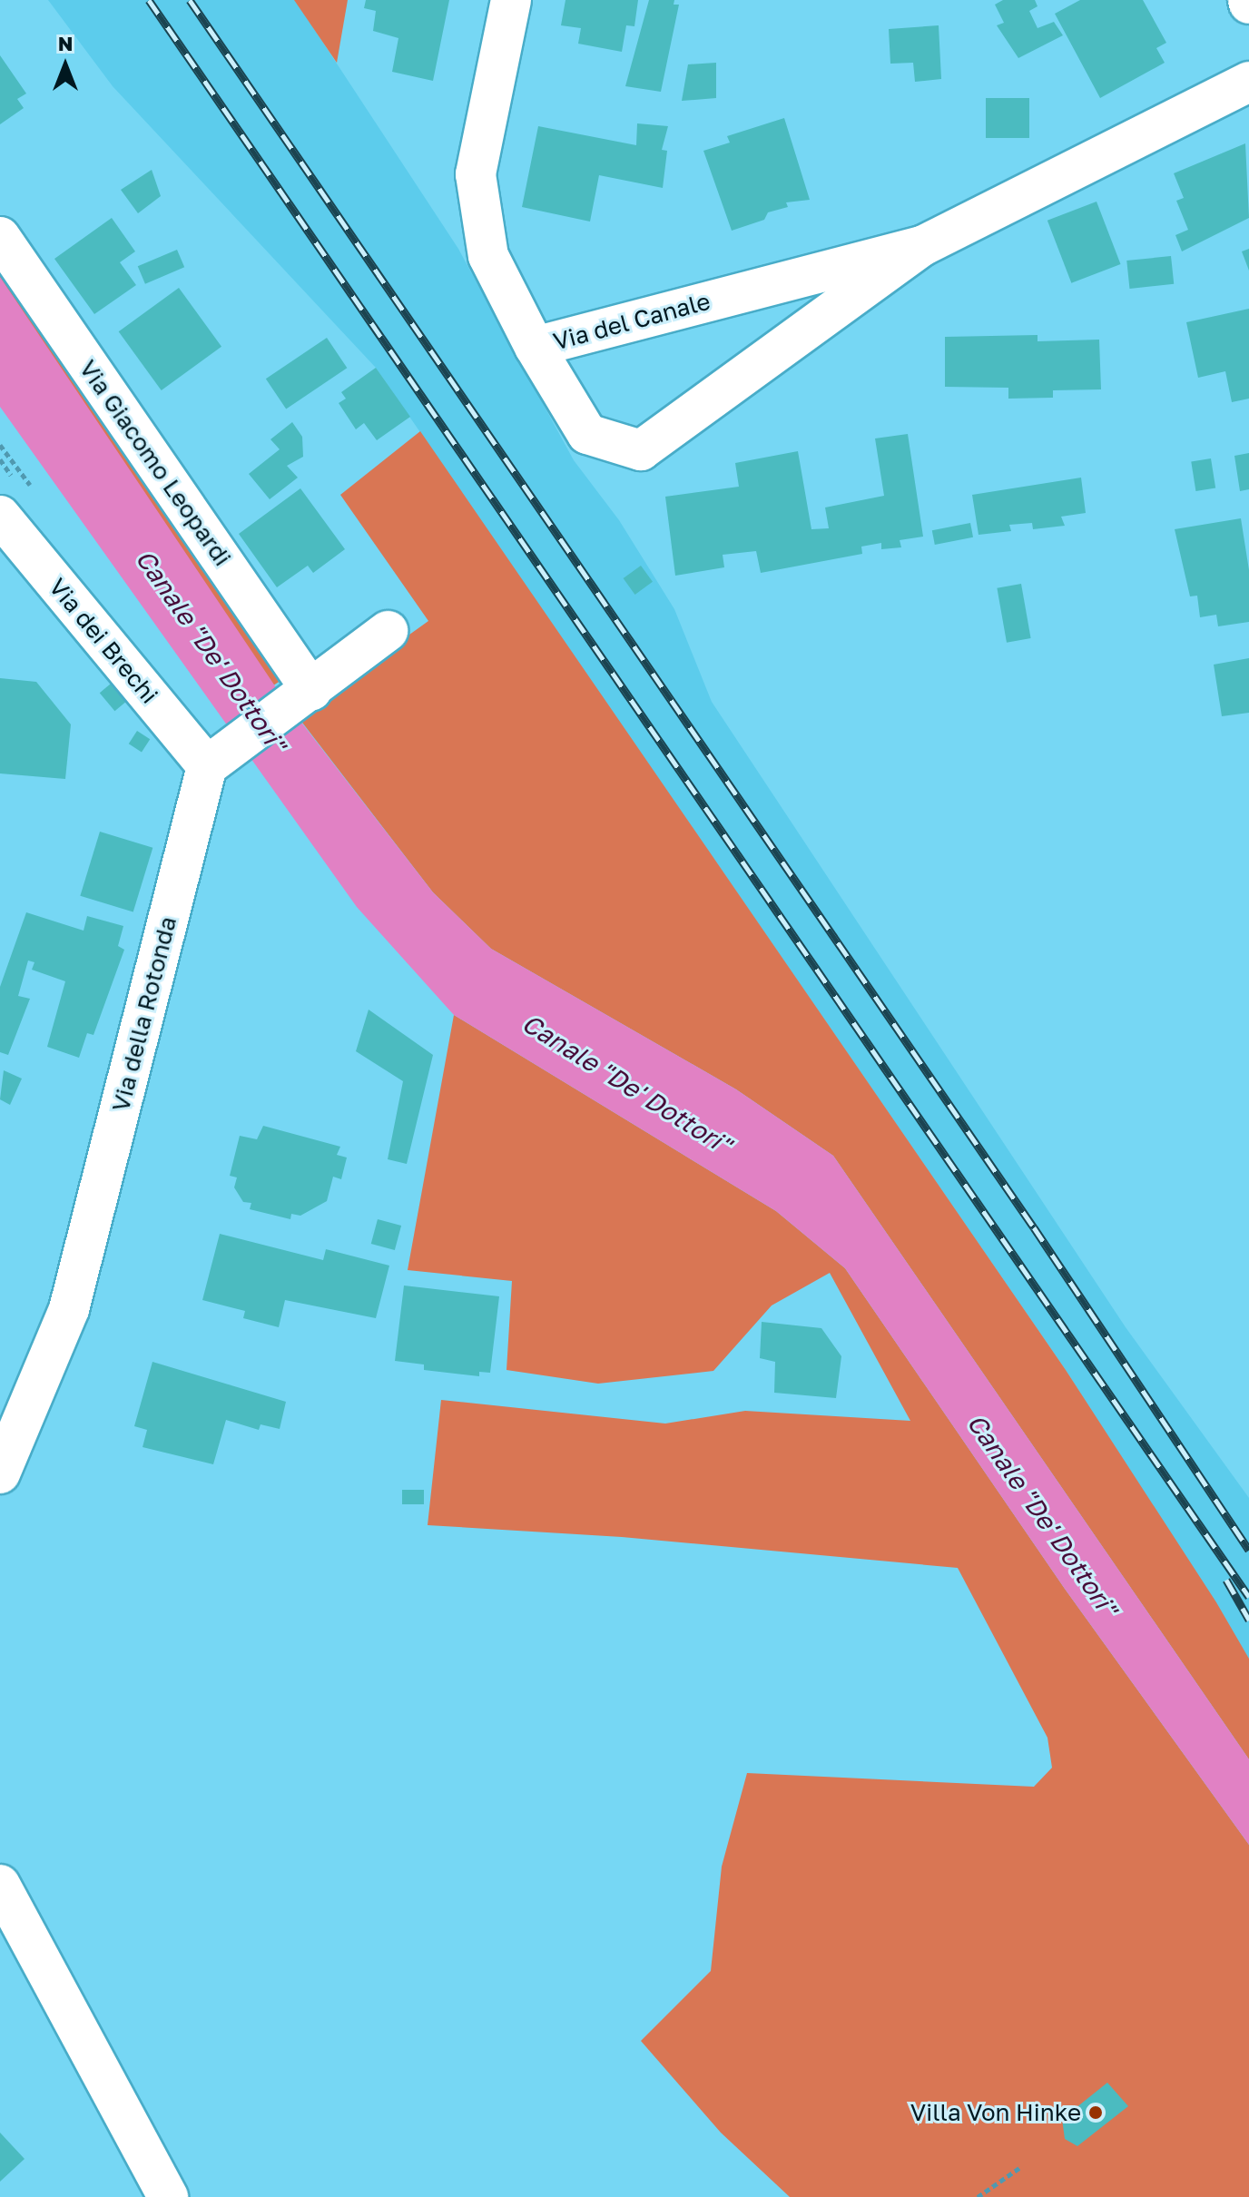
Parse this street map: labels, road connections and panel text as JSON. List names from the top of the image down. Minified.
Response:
{"streets":{"street":["Via del Canale","Via Giacomo Leopardi","Via dei Brechi","Via della Rotonda"]},"crossings":[["Via dei Brechi","Via della Rotonda"]],"water":["Canale \"De' Dottori\""],"places":["Villa Von Hinke"],"north":"top"}
